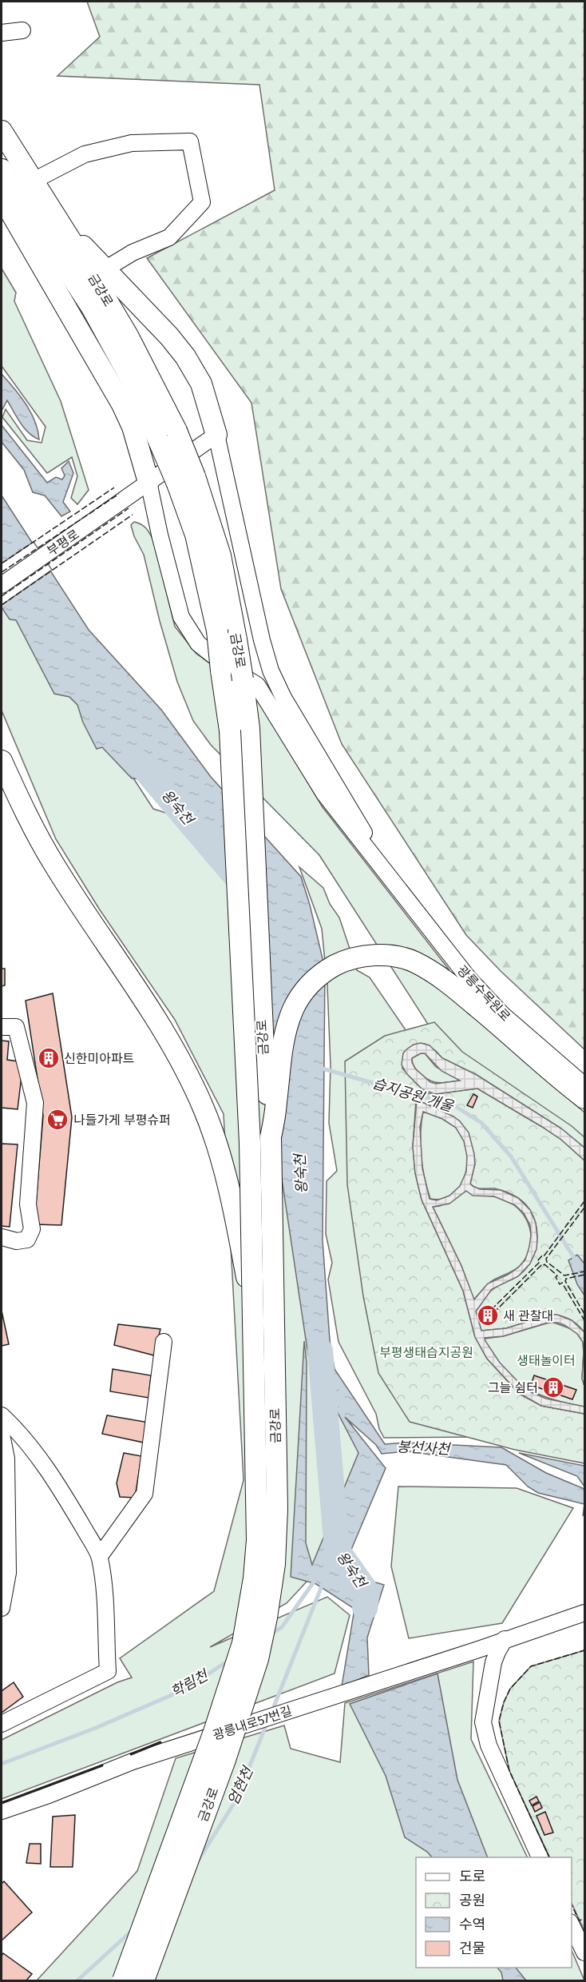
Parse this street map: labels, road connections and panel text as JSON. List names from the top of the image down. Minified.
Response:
{"streets":{"main road":["금강로"],"street":["부평로","광릉수목원로","광릉내로57번길"]},"water":["왕숙천","습지공원 개울","봉선사천","학림천","엄현천"],"parks":["부평생태습지공원","생태놀이터"],"places":{"building":["신한미아파트","새 관찰대","그늘 쉼터"],"supermarket":["나들가게 부평슈퍼"]},"legend":["도로","공원","수역","건물"]}
